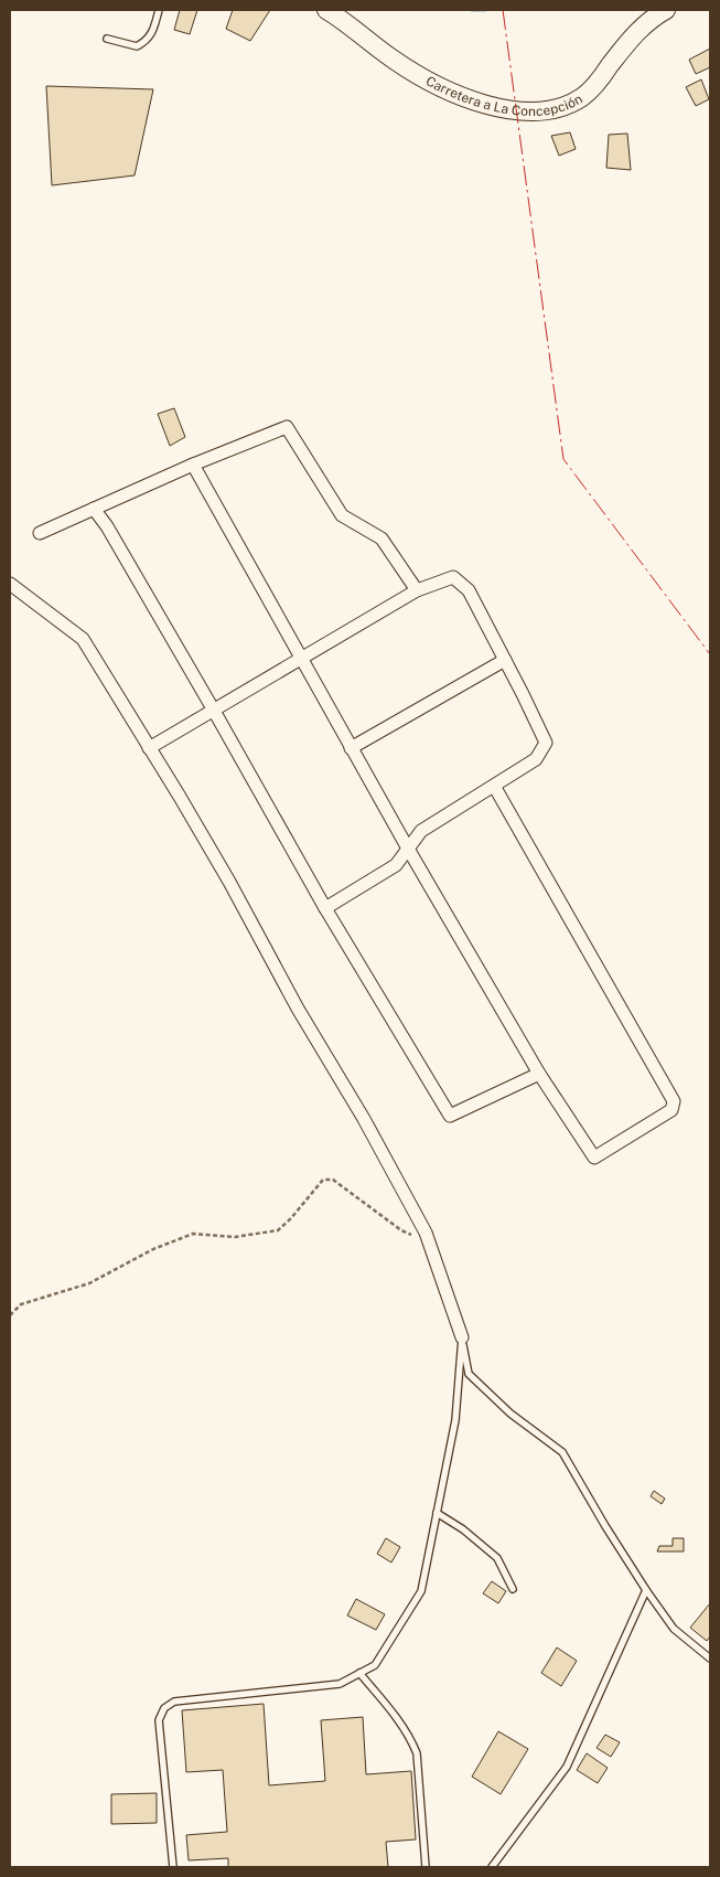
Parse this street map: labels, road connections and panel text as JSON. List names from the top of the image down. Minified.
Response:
{"streets":{"main road":["Carretera a La Concepción"]}}
